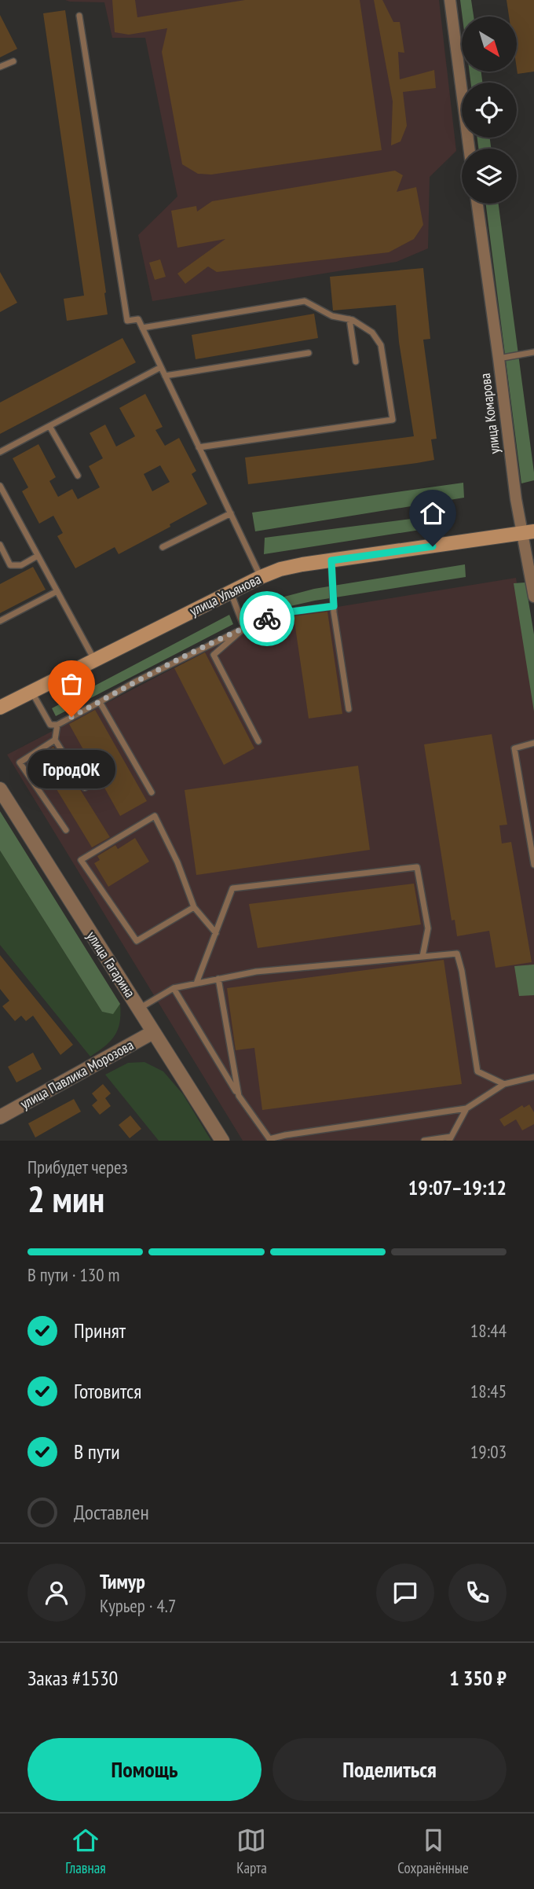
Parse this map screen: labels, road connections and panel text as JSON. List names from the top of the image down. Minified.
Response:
{"streets":{"main road":["улица Ульянова"],"street":["улица Комарова","улица Гагарина","улица Павлика Морозова"]},"crossings":[["улица Комарова","улица Ульянова"],["улица Гагарина","улица Павлика Морозова"]],"places":["ГородОК"],"north":"bottom right","page":{"bubble":"ГородОК","heading":["2 мин","Прибудет через","19:07–19:12"],"panel":["Тимур","Курьер · 4.7","Заказ #1530","1 350 ₽"],"bar":"В пути · 130 m","list":[["Принят","18:44"],["Готовится","18:45"],["В пути","19:03"],"Доставлен"],"buttons":["Помощь","Поделиться"],"tabs":["Главная","Карта","Сохранённые"]}}
